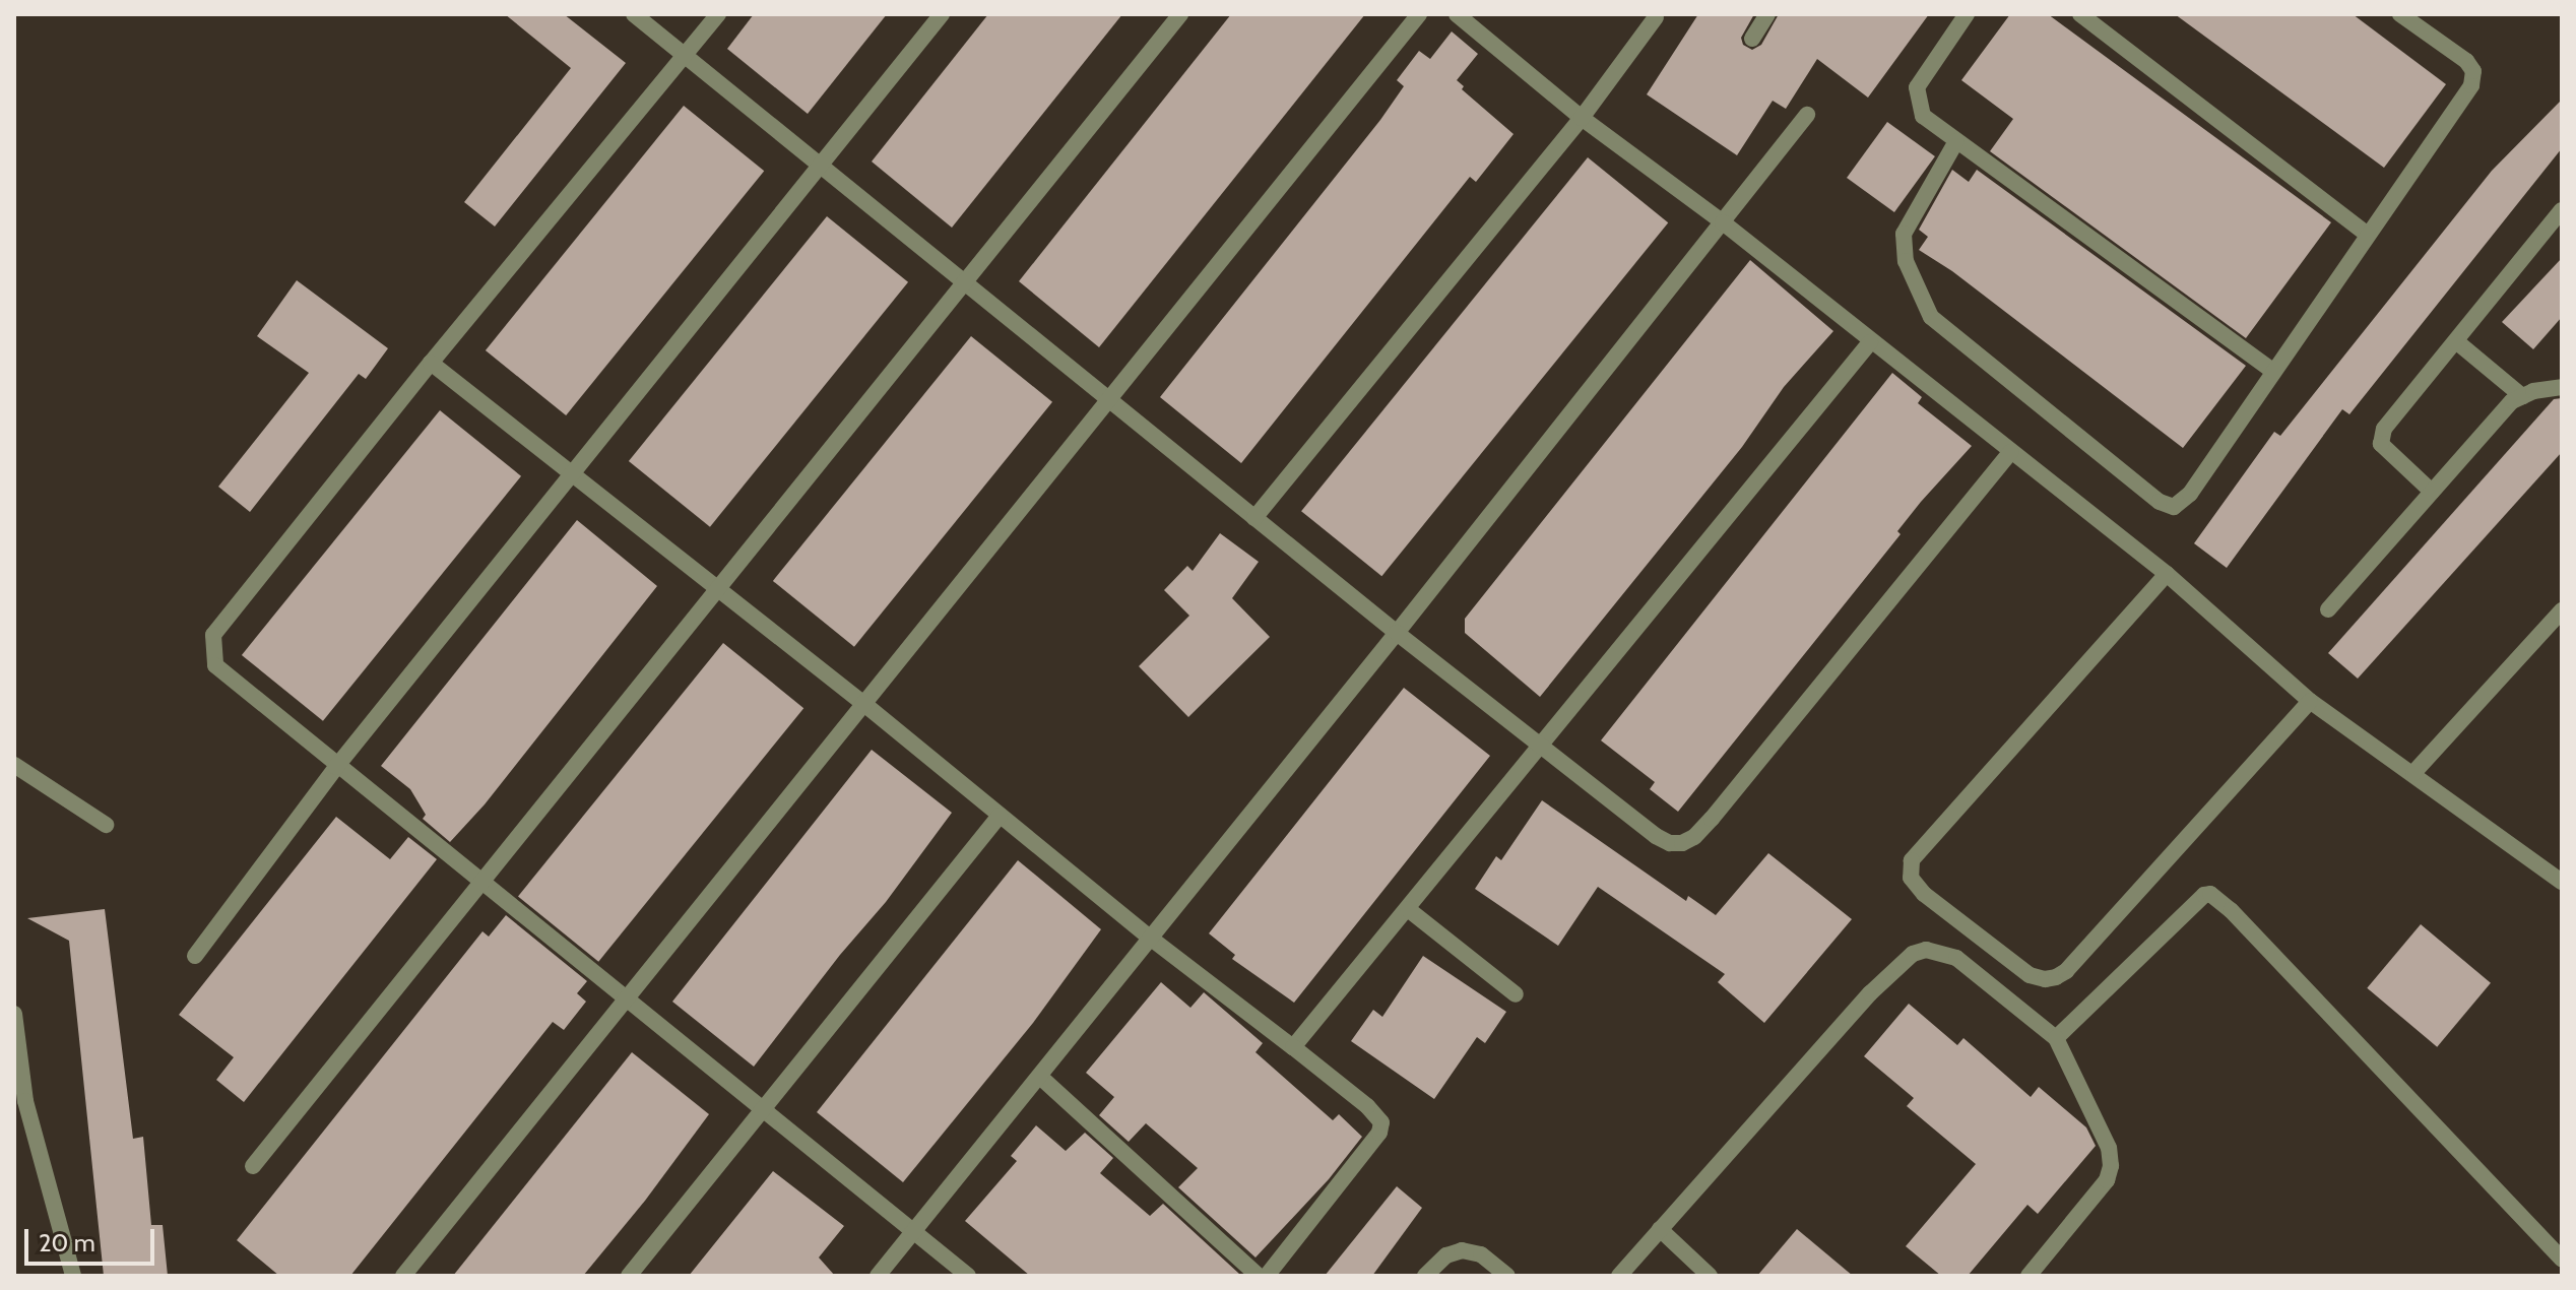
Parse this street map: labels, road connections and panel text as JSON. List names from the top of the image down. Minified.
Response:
{"scale_bar":"20 m"}
